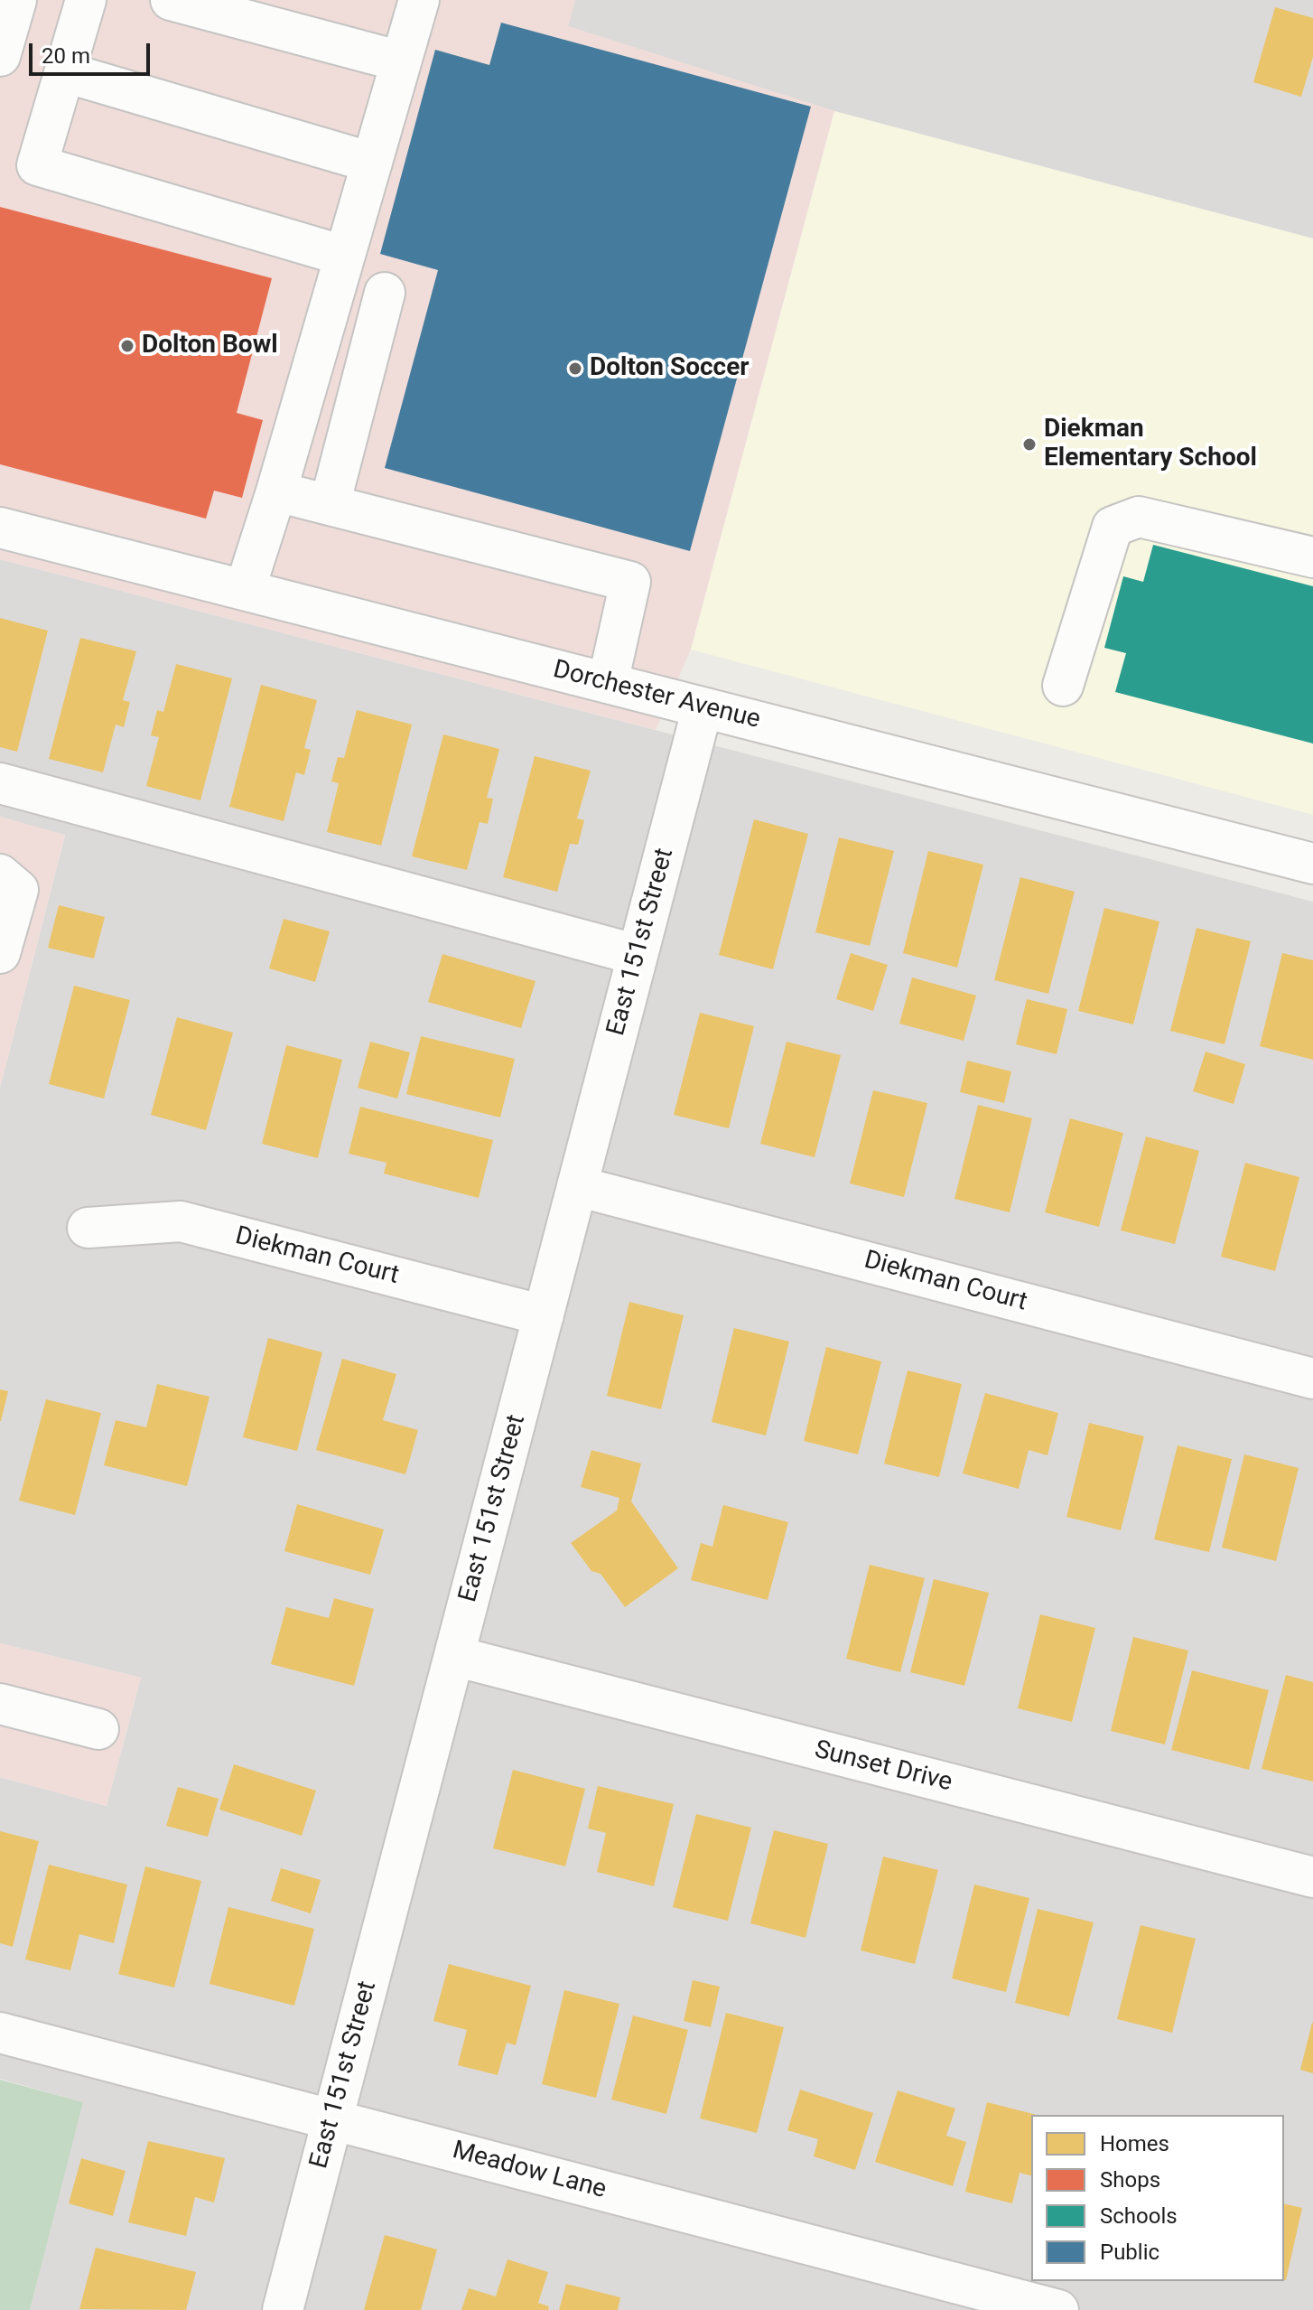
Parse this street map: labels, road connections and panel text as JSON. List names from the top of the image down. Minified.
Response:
{"streets":{"street":["Dorchester Avenue","East 151st Street","Diekman Court","Sunset Drive","Meadow Lane"]},"crossings":[["Dorchester Avenue","East 151st Street"],["East 151st Street","Diekman Court"],["East 151st Street","Sunset Drive"],["East 151st Street","Meadow Lane"]],"places":["Dolton Bowl","Dolton Soccer","Diekman Elementary School"],"legend":["Homes","Shops","Schools","Public"],"scale_bar":"20 m"}
